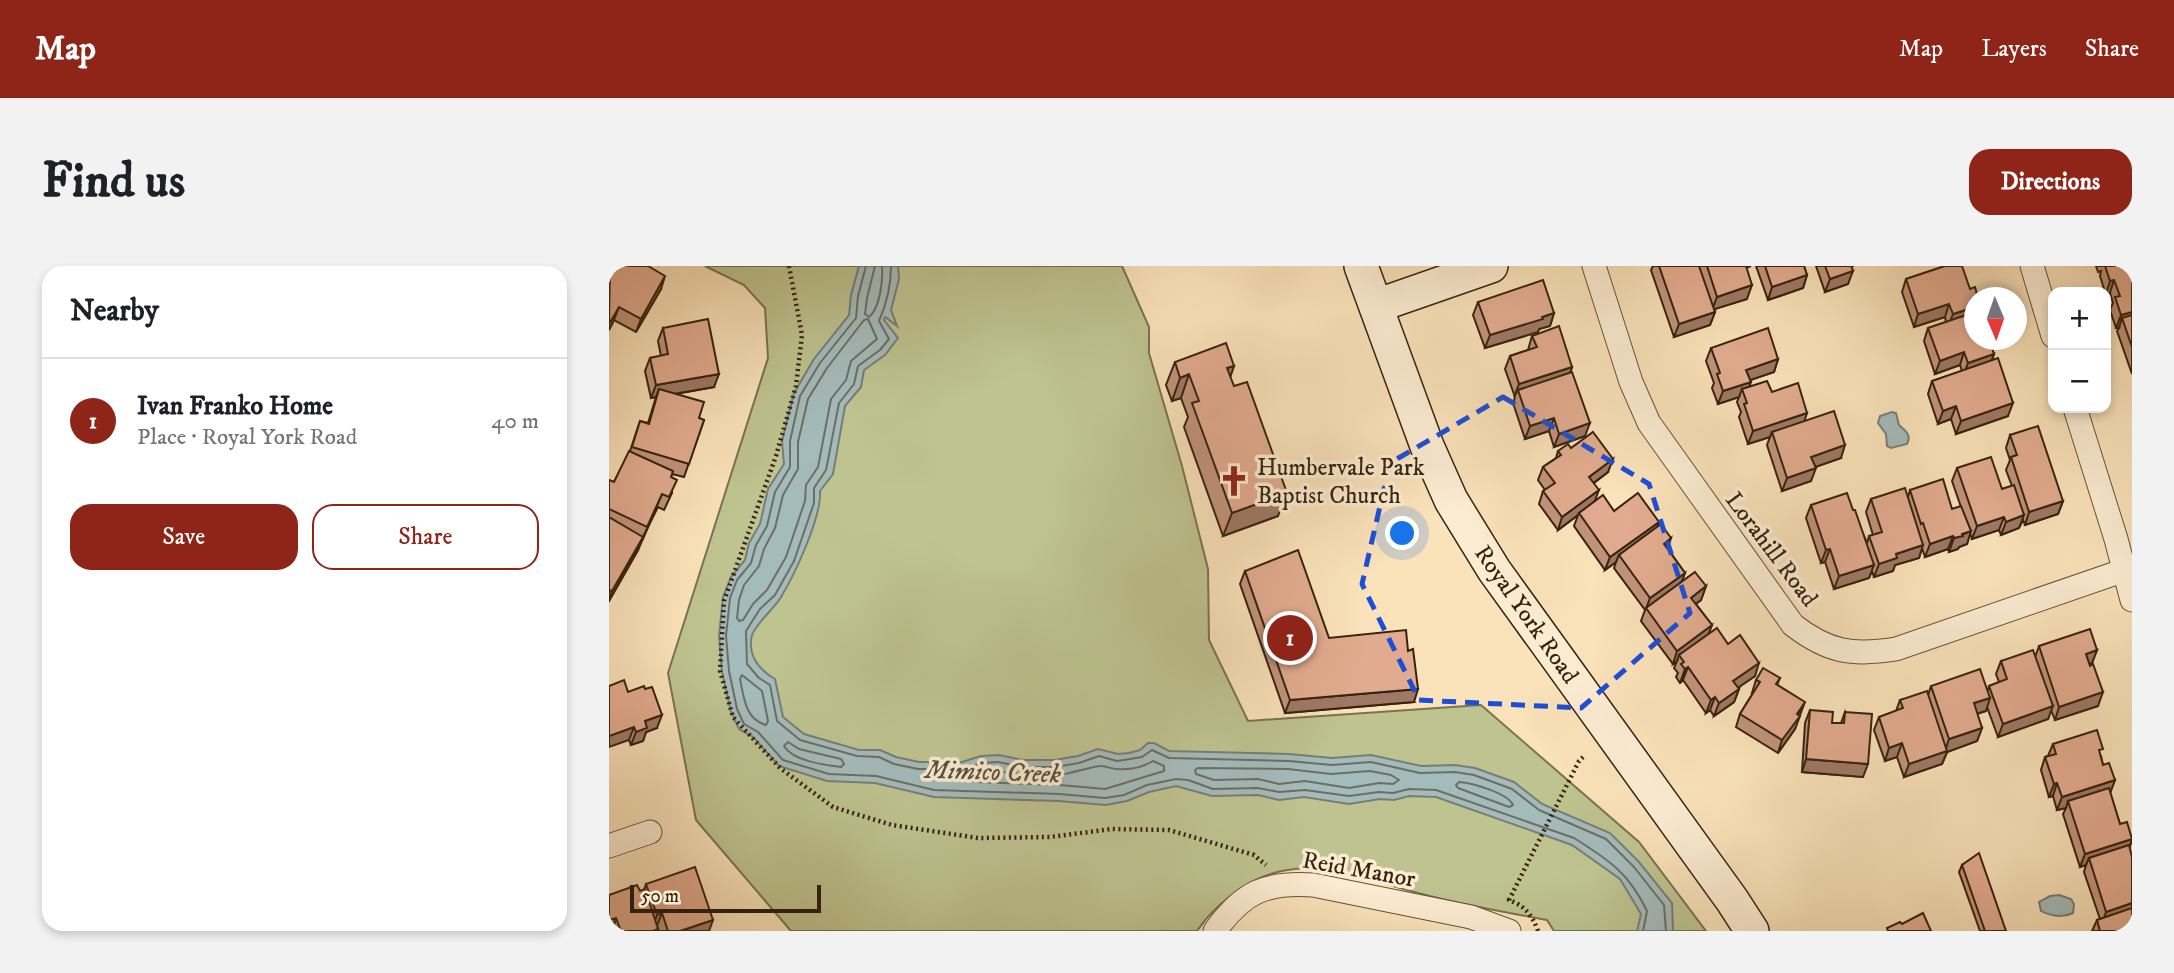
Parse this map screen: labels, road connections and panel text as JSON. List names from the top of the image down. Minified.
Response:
{"streets":{"main road":["Royal York Road"],"street":["Lorahill Road","Reid Manor"]},"water":["Mimico Creek"],"places":{"church":["Humbervale Park Baptist Church"]},"scale_bar":"50 m","north":"bottom","page":{"header":"Map","nav":["Map","Layers","Share"],"buttons":["Directions",["Save","Share"]],"title":"Find us","heading":"Nearby","map_buttons":["+","−"],"list":[{"mark":"1","name":"Ivan Franko Home","note":"Place · Royal York Road","value":"40 m"}],"pins":"1","scale":"50 m"}}
